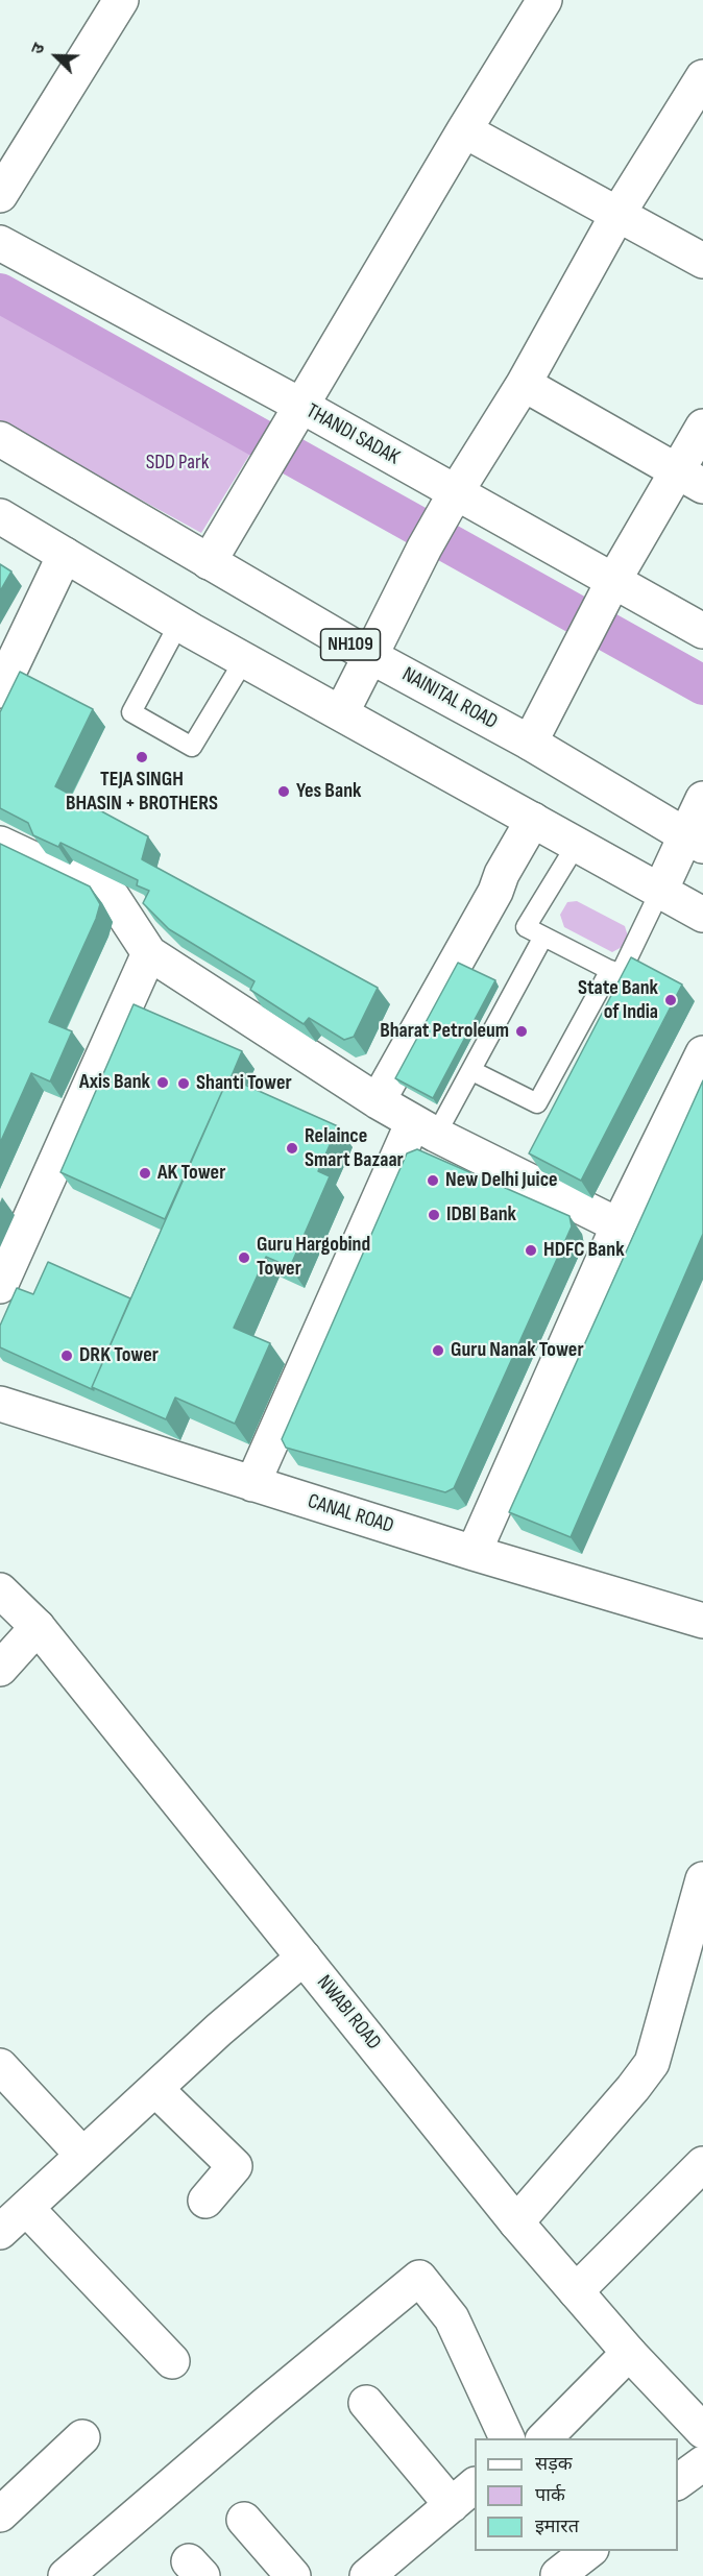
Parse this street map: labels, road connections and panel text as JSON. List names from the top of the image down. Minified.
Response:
{"streets":{"main road":["THANDI SADAK","NH109","NAINITAL ROAD","CANAL ROAD","NWABI ROAD"]},"parks":["SDD Park"],"places":["TEJA SINGH BHASIN + BROTHERS","Yes Bank","State Bank of India","Bharat Petroleum","Axis Bank","Shanti Tower","Relaince Smart Bazaar","AK Tower","New Delhi Juice","IDBI Bank","HDFC Bank","Guru Hargobind Tower","Guru Nanak Tower","DRK Tower"],"legend":["सड़क","पार्क","इमारत"],"north":"top left"}
